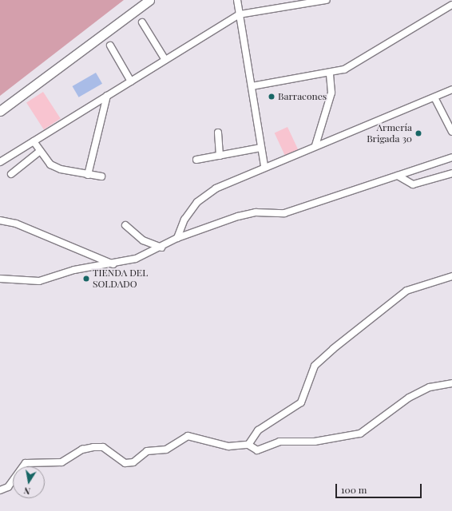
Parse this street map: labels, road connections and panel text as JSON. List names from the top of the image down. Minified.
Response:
{"places":["Barracones","Armería Brigada 30","TIENDA DEL SOLDADO"],"scale_bar":"100 m","north":"bottom"}
